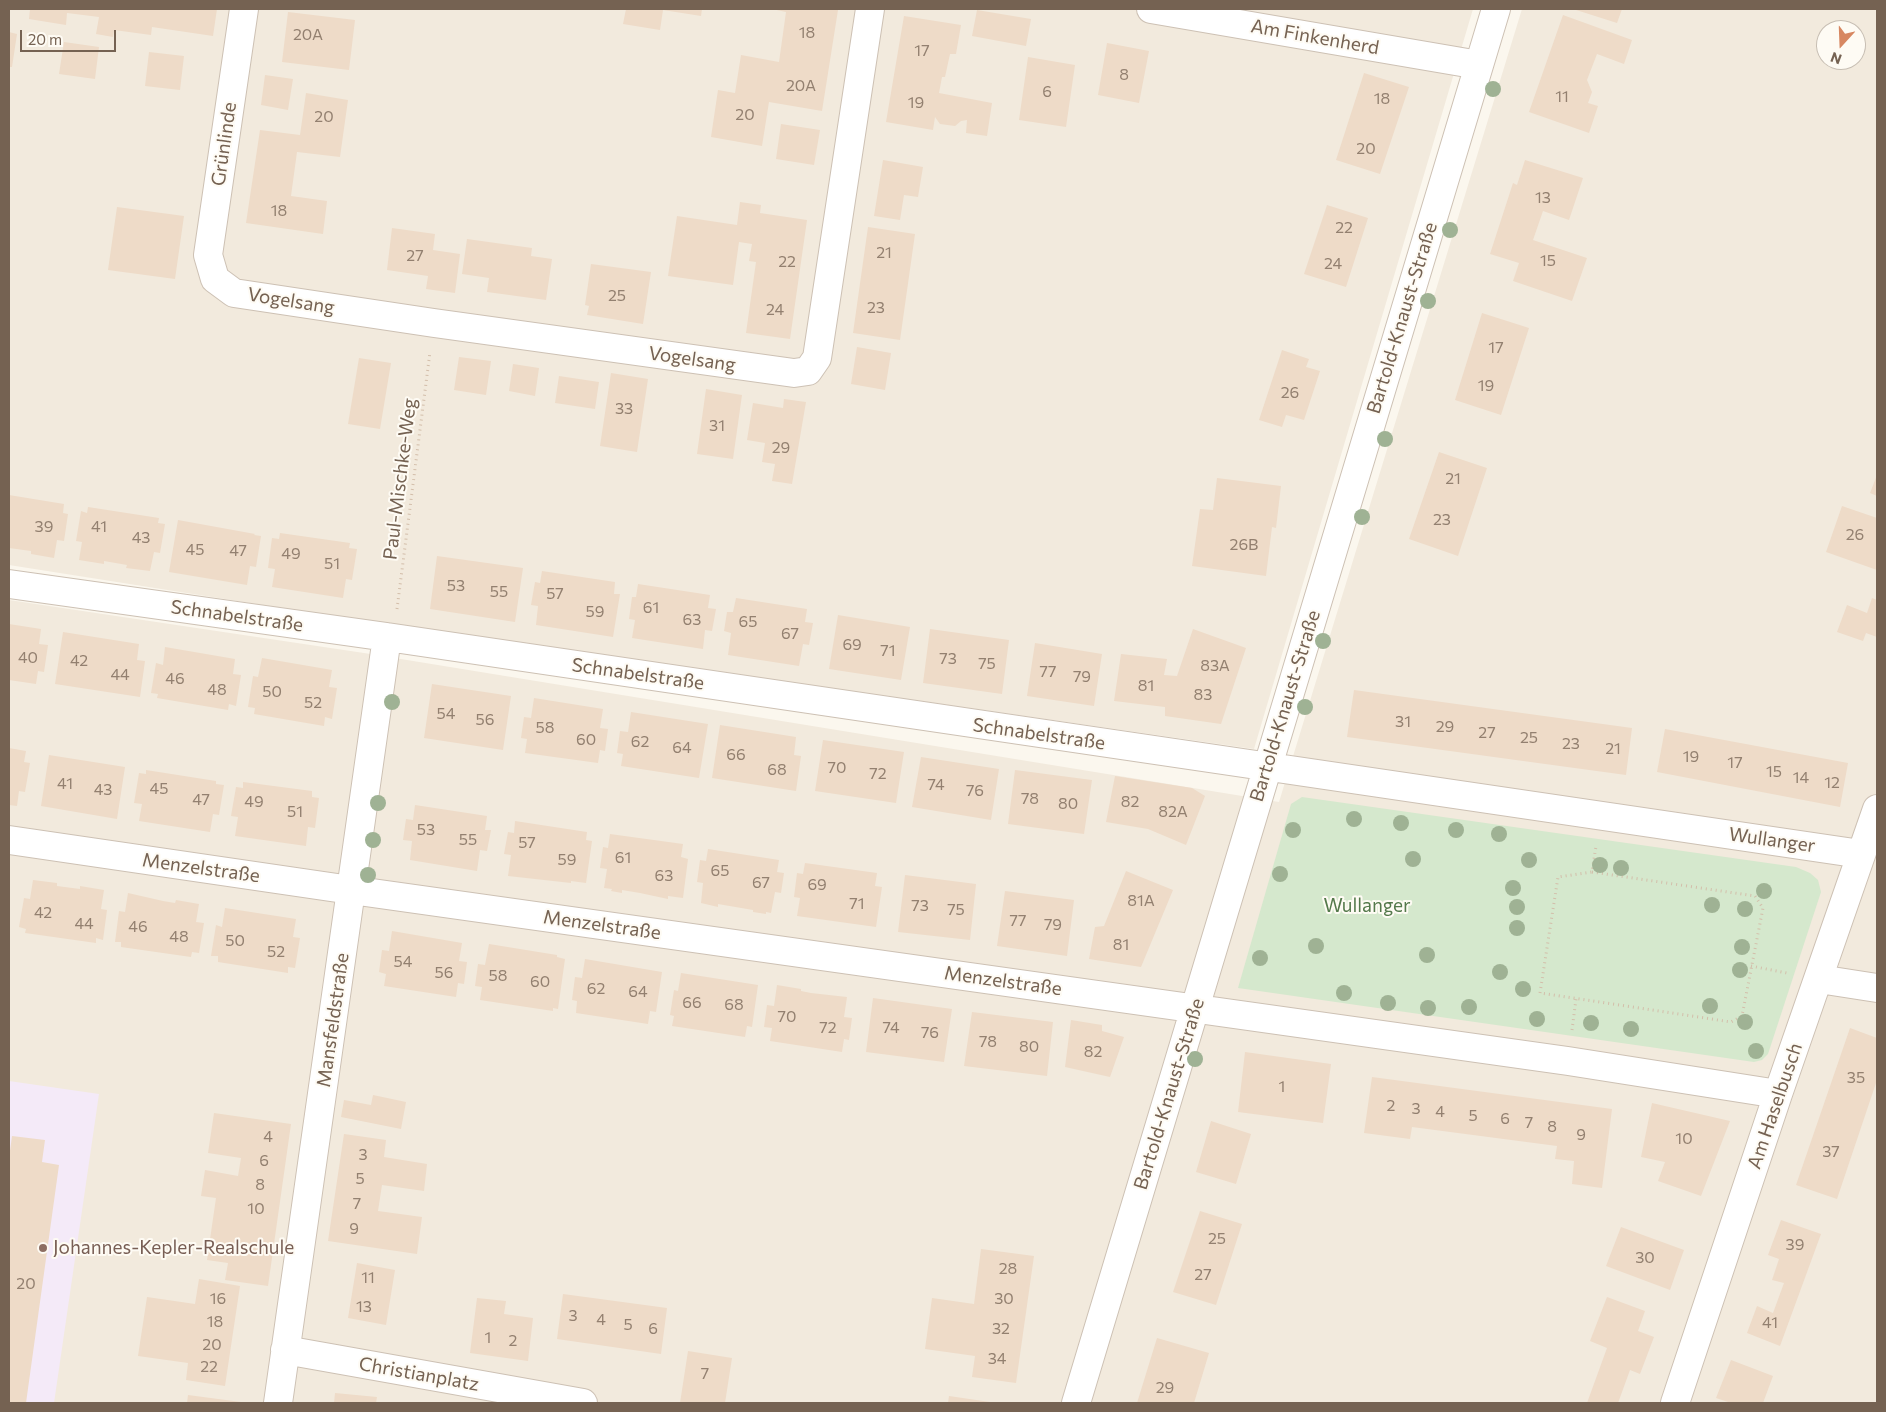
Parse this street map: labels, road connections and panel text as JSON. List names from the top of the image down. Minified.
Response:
{"streets":{"street":["Am Finkenherd","Grünlinde","Vogelsang","Bartold-Knaust-Straße","Schnabelstraße","Wullanger","Menzelstraße","Mansfeldstraße","Am Haselbusch","Christianplatz"],"path":["Paul-Mischke-Weg"]},"crossings":[["Am Finkenherd","Bartold-Knaust-Straße"],["Grünlinde","Vogelsang"],["Vogelsang","Paul-Mischke-Weg"],["Bartold-Knaust-Straße","Schnabelstraße"],["Bartold-Knaust-Straße","Wullanger"],["Bartold-Knaust-Straße","Menzelstraße"],["Paul-Mischke-Weg","Schnabelstraße"],["Paul-Mischke-Weg","Mansfeldstraße"],["Schnabelstraße","Wullanger"],["Schnabelstraße","Mansfeldstraße"],["Wullanger","Am Haselbusch"],["Menzelstraße","Mansfeldstraße"],["Mansfeldstraße","Christianplatz"]],"parks":["Wullanger"],"places":["Johannes-Kepler-Realschule"],"house_numbers":["18","20A","17","8","20A","6","11","18","19","20","20","20","13","18","22","21","27","15","22","24","25","23","24","17","19","26","33","31","29","21","23","39","41","26","43","26B","45","47","49","51","53","55","57","61","59","63","65","67","69","71","40","73","42","75","83A","77","44","79","46","81","48","50","83","52","54","56","31","29","58","27","25","60","62","23","64","21","66","19","17","70","68","15","72","14","12","41","74","45","43","76","78","47","49","82","80","51","82A","53","55","57","61","59","65","63","67","69","81A","71","73","75","42","77","44","79","46","48","50","81","52","54","56","58","60","62","64","66","68","70","72","74","76","78","80","82","35","1","2","3","4","5","6","7","8","9","4","10","37","3","6","5","8","7","10","9","25","39","30","28","27","11","20","16","30","13","3","4","18","41","5","6","32","1","2","20","34","22","7","29"],"scale_bar":"20 m","north":"bottom"}
